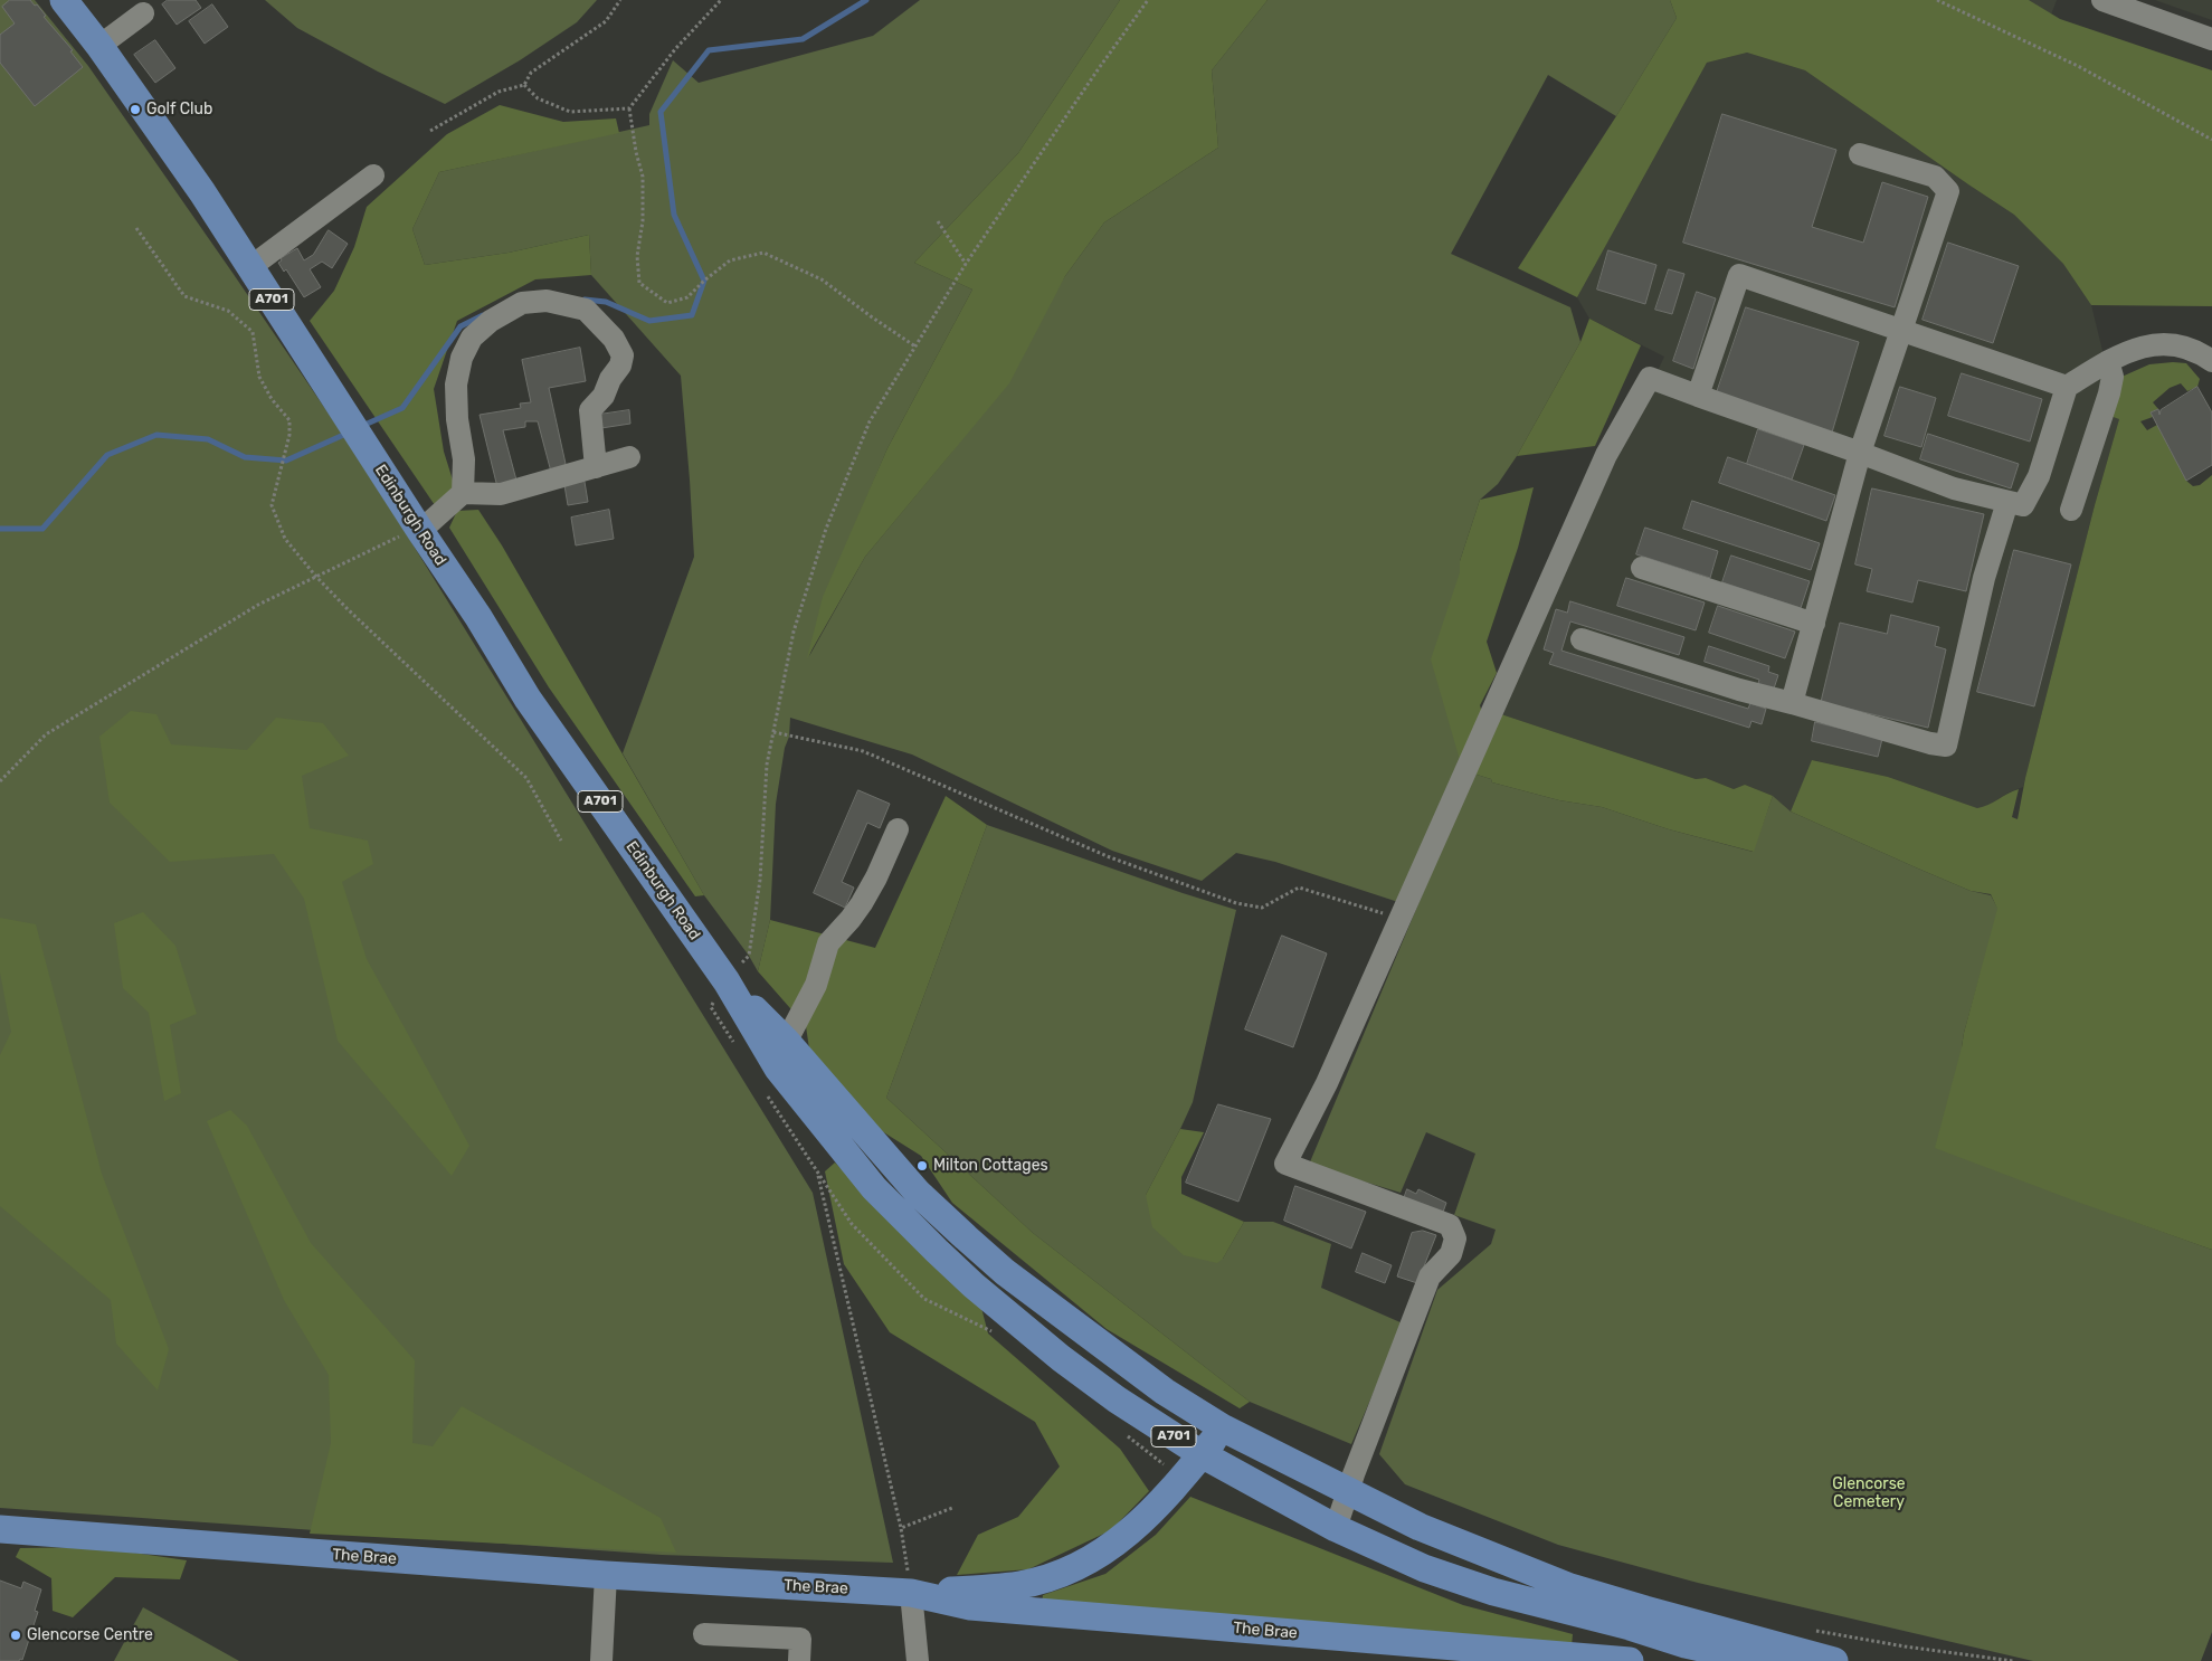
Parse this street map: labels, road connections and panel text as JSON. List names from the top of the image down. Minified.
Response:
{"streets":{"main road":["A701","Edinburgh Road","The Brae"]},"crossings":[["A701","Edinburgh Road"]],"parks":["Glencorse Cemetery"],"places":["Golf Club","Milton Cottages","Glencorse Centre"]}
